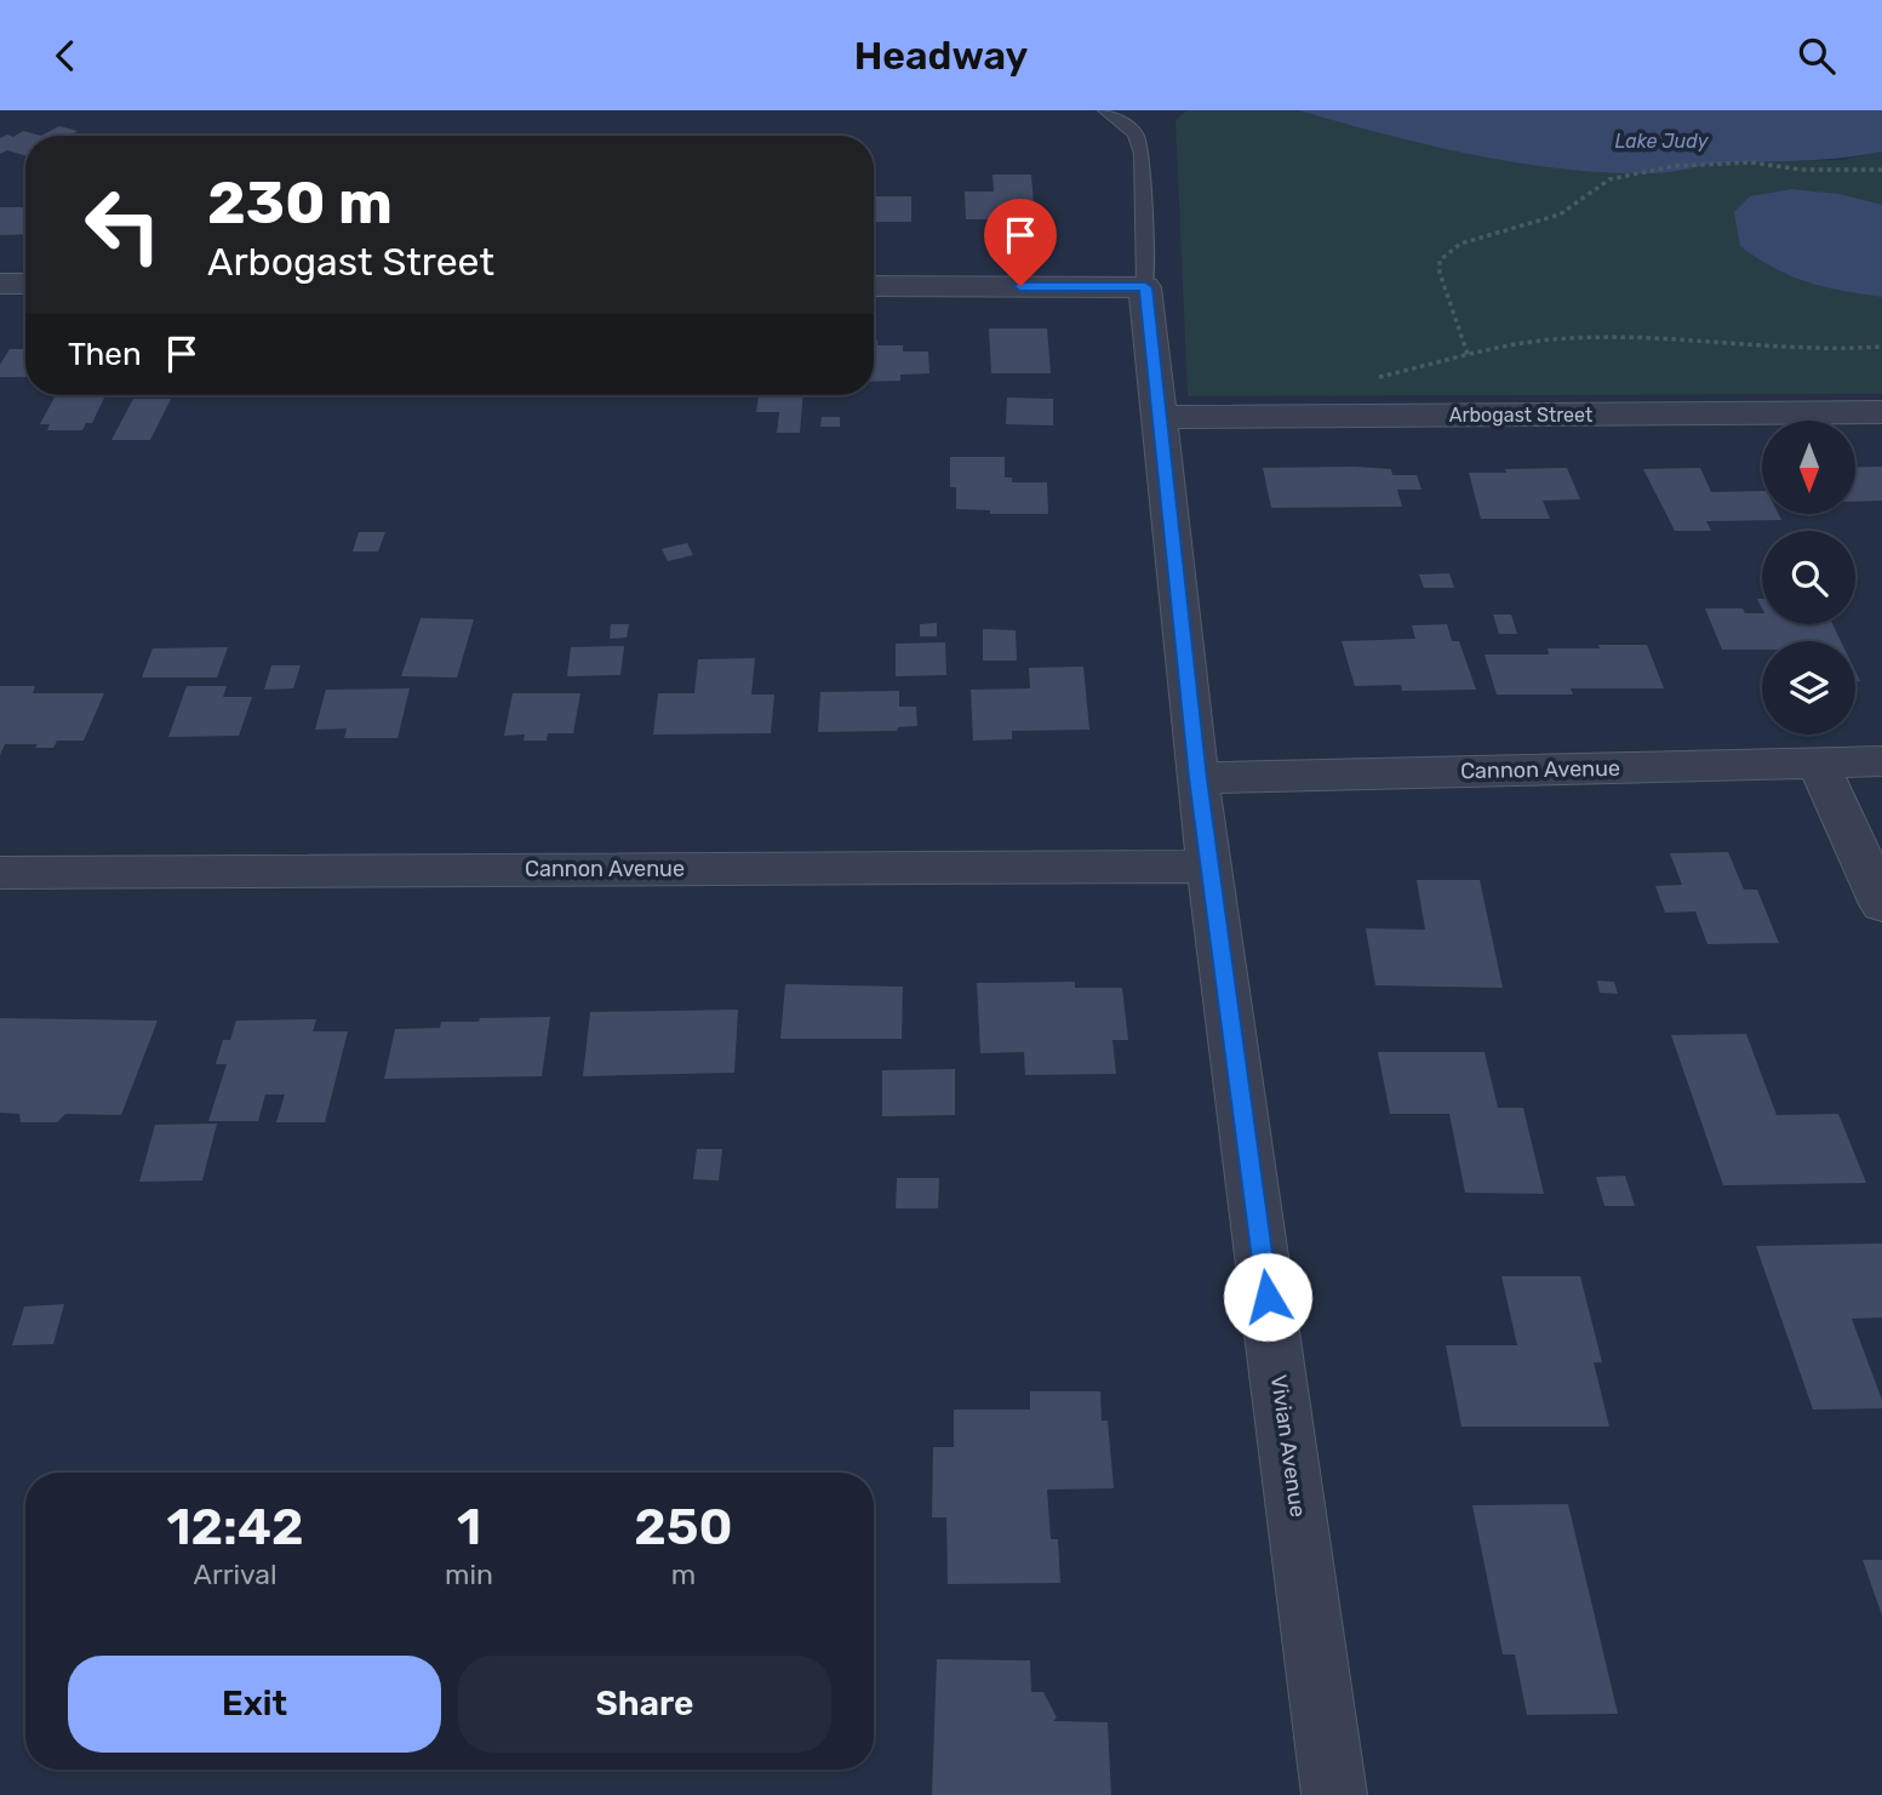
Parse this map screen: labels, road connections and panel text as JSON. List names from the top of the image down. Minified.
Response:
{"streets":{"street":["Arbogast Street","Cannon Avenue","Vivian Avenue"]},"crossings":[["Arbogast Street","Vivian Avenue"],["Cannon Avenue","Vivian Avenue"]],"water":["Lake Judy"],"north":"bottom","page":{"header":"Headway","turn":["230 m","Arbogast Street"],"then":"Then","eta":["12:42","Arrival","1","min","250","m"],"buttons":["Exit","Share"]}}
